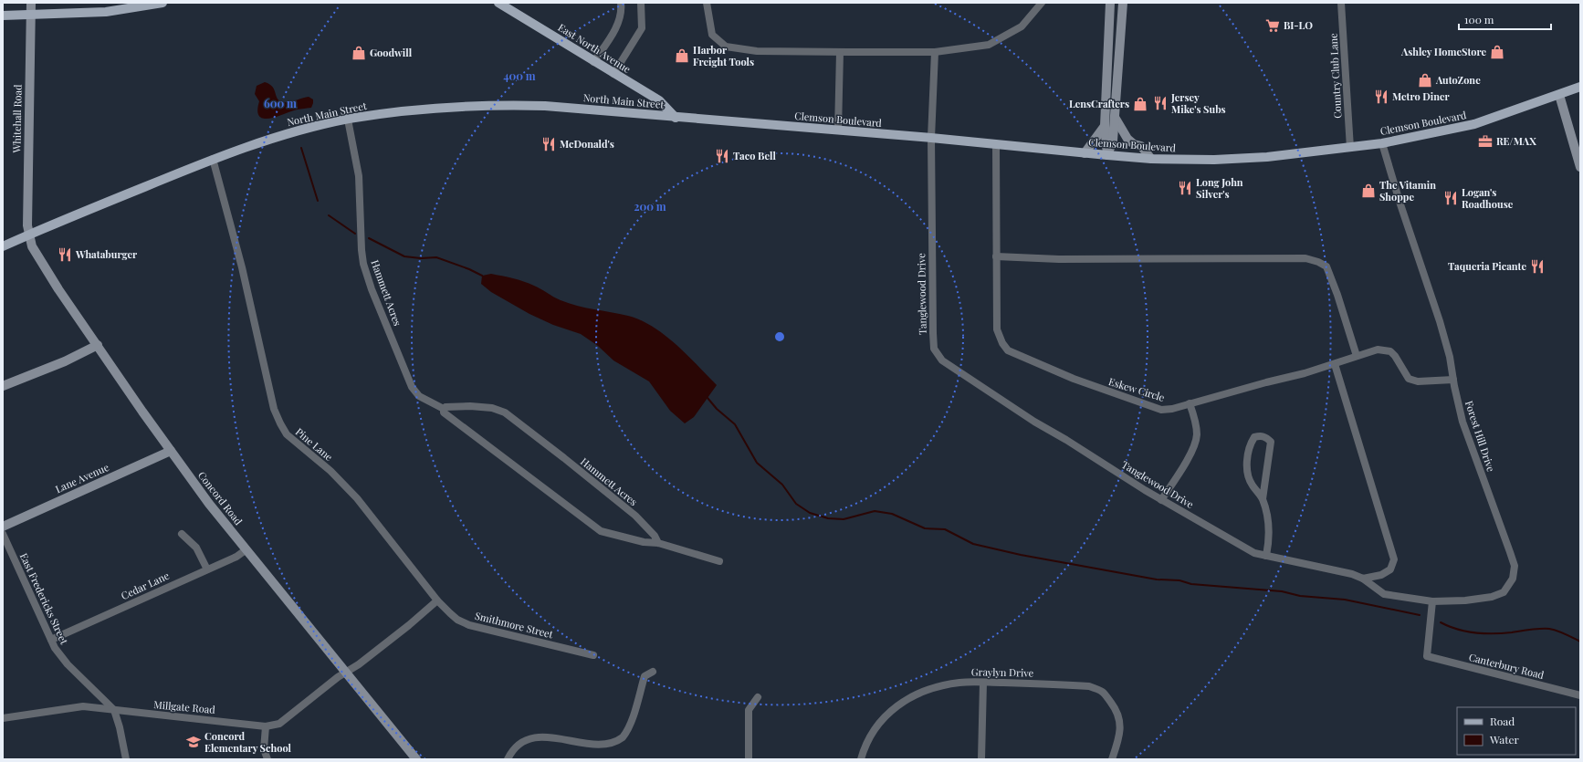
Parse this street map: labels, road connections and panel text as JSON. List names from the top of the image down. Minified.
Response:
{"streets":{"main road":["East North Avenue","North Main Street","Clemson Boulevard"],"street":["Country Club Lane","Whitehall Road","Hammett Acres","Tanglewood Drive","Eskew Circle","Forest Hill Drive","Pine Lane","Lane Avenue","Concord Road","Cedar Lane","East Fredericks Street","Smithmore Street","Canterbury Road","Graylyn Drive","Millgate Road"]},"crossings":[["East North Avenue","North Main Street"],["East North Avenue","Clemson Boulevard"],["Country Club Lane","Clemson Boulevard"],["North Main Street","Whitehall Road"],["North Main Street","Clemson Boulevard"],["North Main Street","Hammett Acres"],["North Main Street","Pine Lane"],["North Main Street","Concord Road"],["Whitehall Road","Concord Road"],["Clemson Boulevard","Tanglewood Drive"],["Clemson Boulevard","Eskew Circle"],["Clemson Boulevard","Forest Hill Drive"],["Tanglewood Drive","Forest Hill Drive"],["Eskew Circle","Forest Hill Drive"],["Forest Hill Drive","Canterbury Road"],["Pine Lane","Smithmore Street"],["Lane Avenue","Concord Road"],["Concord Road","Cedar Lane"],["Concord Road","Millgate Road"],["Cedar Lane","East Fredericks Street"],["East Fredericks Street","Millgate Road"]],"places":{"supermarket":["BI-LO"],"shop":["Ashley HomeStore","Goodwill","Harbor Freight Tools","AutoZone","LensCrafters","The Vitamin Shoppe"],"restaurant":["Metro Diner","Jersey Mike's Subs","McDonald's","Taco Bell","Long John Silver's","Logan's Roadhouse","Whataburger","Taqueria Picante"],"office":["RE/MAX"],"school or university":["Concord Elementary School"]},"legend":["Road","Water"],"scale_bar":"100 m","rings":["400 m","600 m","200 m"]}
